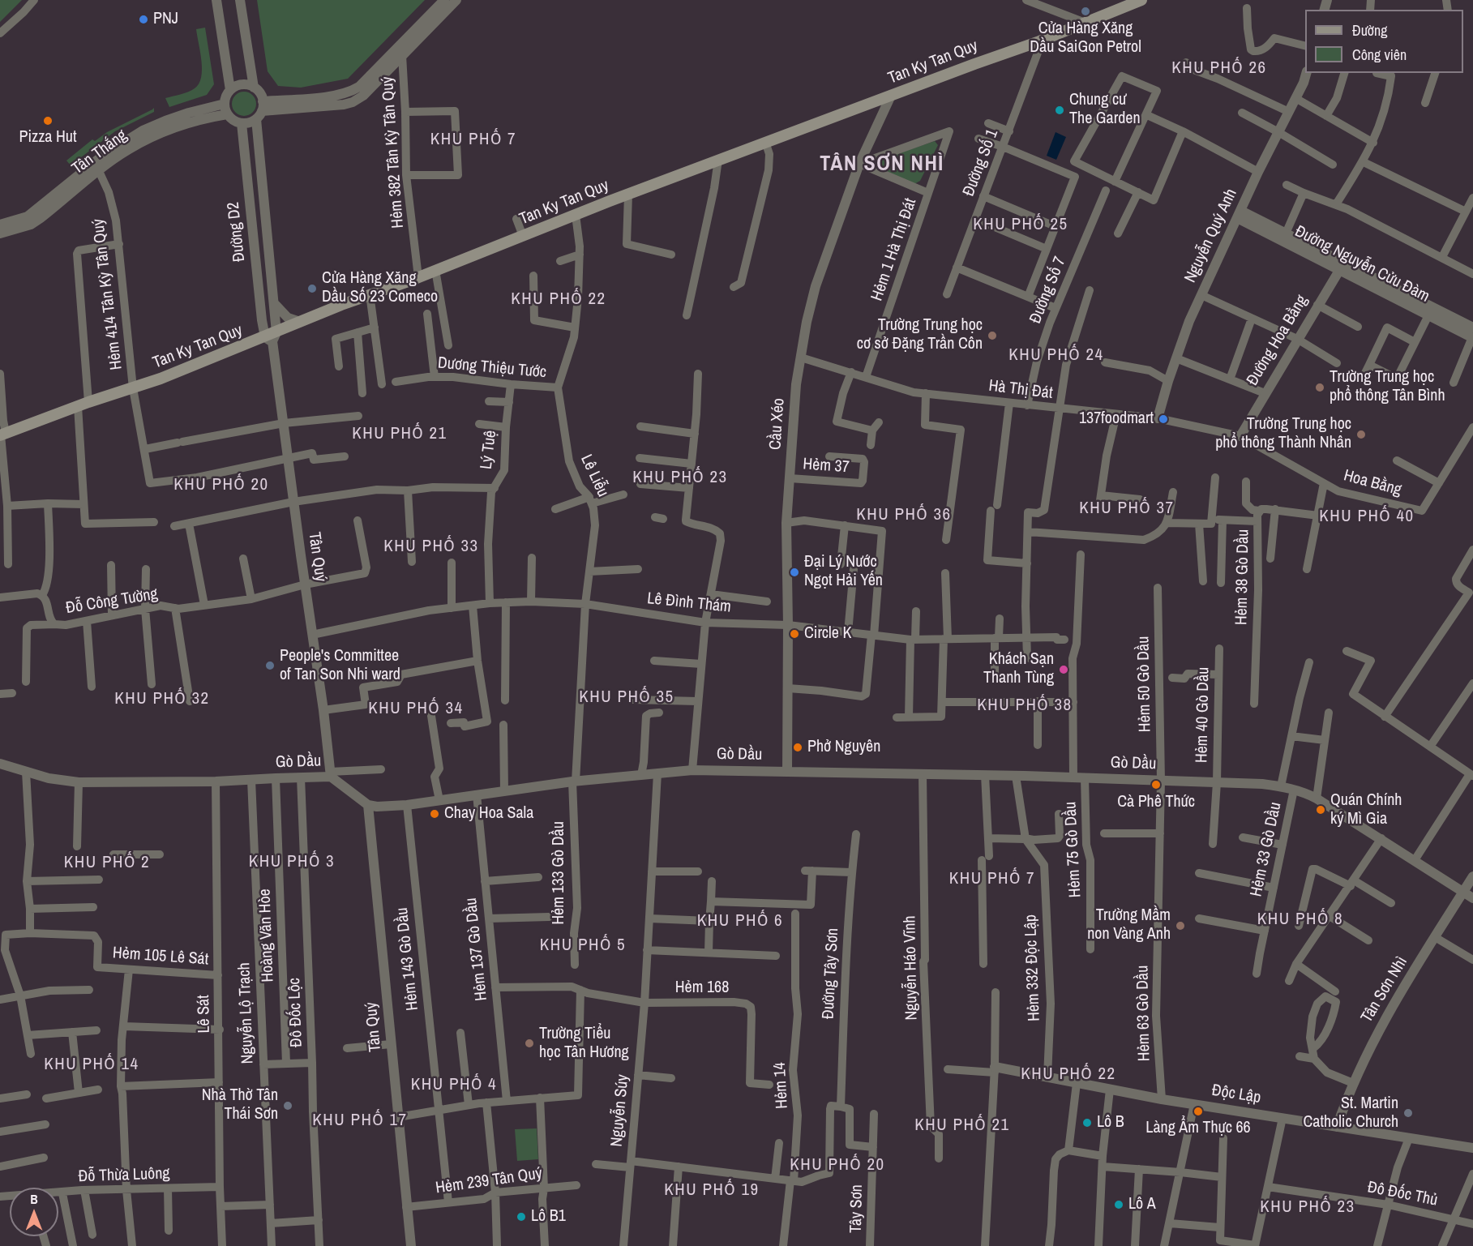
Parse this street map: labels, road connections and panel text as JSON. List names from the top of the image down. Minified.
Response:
{"streets":{"main road":["Tan Ky Tan Quy"],"street":["Tân Thắng","Hẻm 382 Tân Kỳ Tân Quý","Đường Số 1","Đường D2","Nguyễn Quý Anh","Hẻm 1 Hà Thị Đát","Đường Nguyễn Cửu Đàm","Đường Số 7","Hẻm 414 Tân Kỳ Tân Quý","Đường Hoa Bằng","Dương Thiệu Tước","Hà Thị Đát","Cầu Xéo","Lý Tuệ","Hẻm 37","Lê Liễu","Hoa Bằng","Tân Quý","Hẻm 38 Gò Dầu","Đỗ Công Tường","Lê Đình Thám","Hẻm 50 Gò Dầu","Hẻm 40 Gò Dầu","Gò Dầu","Hẻm 75 Gò Dầu","Hẻm 33 Gò Dầu","Hẻm 133 Gò Dầu","Hoàng Văn Hòe","Hẻm 137 Gò Dầu","Hẻm 105 Lê Sát","Hẻm 143 Gò Dầu","Nguyễn Háo Vĩnh","Hẻm 332 Độc Lập","Đường Tây Sơn","Hẻm 168","Tân Sơn Nhì","Đô Đốc Lộc","Nguyễn Lộ Trạch","Hẻm 63 Gò Dầu","Lê Sát","Hẻm 14","Độc Lập","Nguyễn Súy","Đỗ Thừa Luông","Hẻm 239 Tân Quý","Đô Đốc Thủ","Tây Sơn"]},"crossings":[["Tan Ky Tan Quy","Hẻm 382 Tân Kỳ Tân Quý"],["Tan Ky Tan Quy","Đường Số 1"],["Tan Ky Tan Quy","Đường D2"],["Tan Ky Tan Quy","Hẻm 414 Tân Kỳ Tân Quý"],["Tan Ky Tan Quy","Cầu Xéo"],["Tan Ky Tan Quy","Lê Liễu"],["Tan Ky Tan Quy","Tân Quý"],["Tân Thắng","Đường D2"],["Tân Thắng","Hẻm 414 Tân Kỳ Tân Quý"],["Đường D2","Tân Quý"],["Nguyễn Quý Anh","Đường Nguyễn Cửu Đàm"],["Nguyễn Quý Anh","Hà Thị Đát"],["Hẻm 1 Hà Thị Đát","Hà Thị Đát"],["Hẻm 1 Hà Thị Đát","Cầu Xéo"],["Đường Nguyễn Cửu Đàm","Đường Hoa Bằng"],["Đường Số 7","Hà Thị Đát"],["Hẻm 414 Tân Kỳ Tân Quý","Tân Quý"],["Đường Hoa Bằng","Hà Thị Đát"],["Đường Hoa Bằng","Hoa Bằng"],["Dương Thiệu Tước","Lý Tuệ"],["Dương Thiệu Tước","Lê Liễu"],["Hà Thị Đát","Cầu Xéo"],["Hà Thị Đát","Hoa Bằng"],["Cầu Xéo","Hẻm 37"],["Cầu Xéo","Lê Đình Thám"],["Cầu Xéo","Gò Dầu"],["Lý Tuệ","Lê Đình Thám"],["Lê Liễu","Lê Đình Thám"],["Lê Liễu","Gò Dầu"],["Lê Liễu","Hẻm 133 Gò Dầu"],["Tân Quý","Đỗ Công Tường"],["Tân Quý","Lê Đình Thám"],["Tân Quý","Gò Dầu"],["Tân Quý","Hẻm 239 Tân Quý"],["Hẻm 50 Gò Dầu","Gò Dầu"],["Hẻm 50 Gò Dầu","Hẻm 63 Gò Dầu"],["Hẻm 40 Gò Dầu","Gò Dầu"],["Gò Dầu","Hẻm 75 Gò Dầu"],["Gò Dầu","Hẻm 33 Gò Dầu"],["Gò Dầu","Hẻm 133 Gò Dầu"],["Gò Dầu","Hoàng Văn Hòe"],["Gò Dầu","Hẻm 137 Gò Dầu"],["Gò Dầu","Hẻm 143 Gò Dầu"],["Gò Dầu","Nguyễn Háo Vĩnh"],["Gò Dầu","Tân Sơn Nhì"],["Gò Dầu","Đô Đốc Lộc"],["Gò Dầu","Nguyễn Lộ Trạch"],["Gò Dầu","Hẻm 63 Gò Dầu"],["Gò Dầu","Lê Sát"],["Gò Dầu","Nguyễn Súy"],["Hẻm 105 Lê Sát","Lê Sát"],["Hẻm 143 Gò Dầu","Hẻm 239 Tân Quý"],["Hẻm 332 Độc Lập","Độc Lập"],["Đường Tây Sơn","Tây Sơn"],["Hẻm 168","Nguyễn Súy"],["Tân Sơn Nhì","Độc Lập"],["Hẻm 63 Gò Dầu","Độc Lập"],["Lê Sát","Đỗ Thừa Luông"]],"districts":["KHU PHỐ 26","KHU PHỐ 7","TÂN SƠN NHÌ","KHU PHỐ 25","KHU PHỐ 22","KHU PHỐ 24","KHU PHỐ 21","KHU PHỐ 23","KHU PHỐ 20","KHU PHỐ 37","KHU PHỐ 36","KHU PHỐ 40","KHU PHỐ 33","KHU PHỐ 35","KHU PHỐ 32","KHU PHỐ 38","KHU PHỐ 34","KHU PHỐ 3","KHU PHỐ 2","KHU PHỐ 7","KHU PHỐ 8","KHU PHỐ 6","KHU PHỐ 5","KHU PHỐ 14","KHU PHỐ 22","KHU PHỐ 4","KHU PHỐ 17","KHU PHỐ 21","KHU PHỐ 20","KHU PHỐ 19","KHU PHỐ 23"],"places":["Cửa Hàng Xăng Dầu SaiGon Petrol","PNJ","Chung cư The Garden","Pizza Hut","Cửa Hàng Xăng Dầu Số 23 Comeco","Trường Trung học cơ sở Đặng Trần Côn","Trường Trung học phổ thông Tân Bình","137foodmart","Trường Trung học phổ thông Thành Nhân","Đại Lý Nước Ngọt Hải Yến","Circle K","People's Committee of Tan Son Nhi ward","Khách Sạn Thanh Tùng","Phở Nguyên","Cà Phê Thức","Quán Chính ký Mì Gia","Chay Hoa Sala","Trường Mầm non Vàng Anh","Trường Tiểu học Tân Hương","Nhà Thờ Tân Thái Sơn","Làng Ẩm Thực 66","St. Martin Catholic Church","Lô B","Lô A","Lô B1"],"legend":["Đường","Công viên"],"north":"top"}
